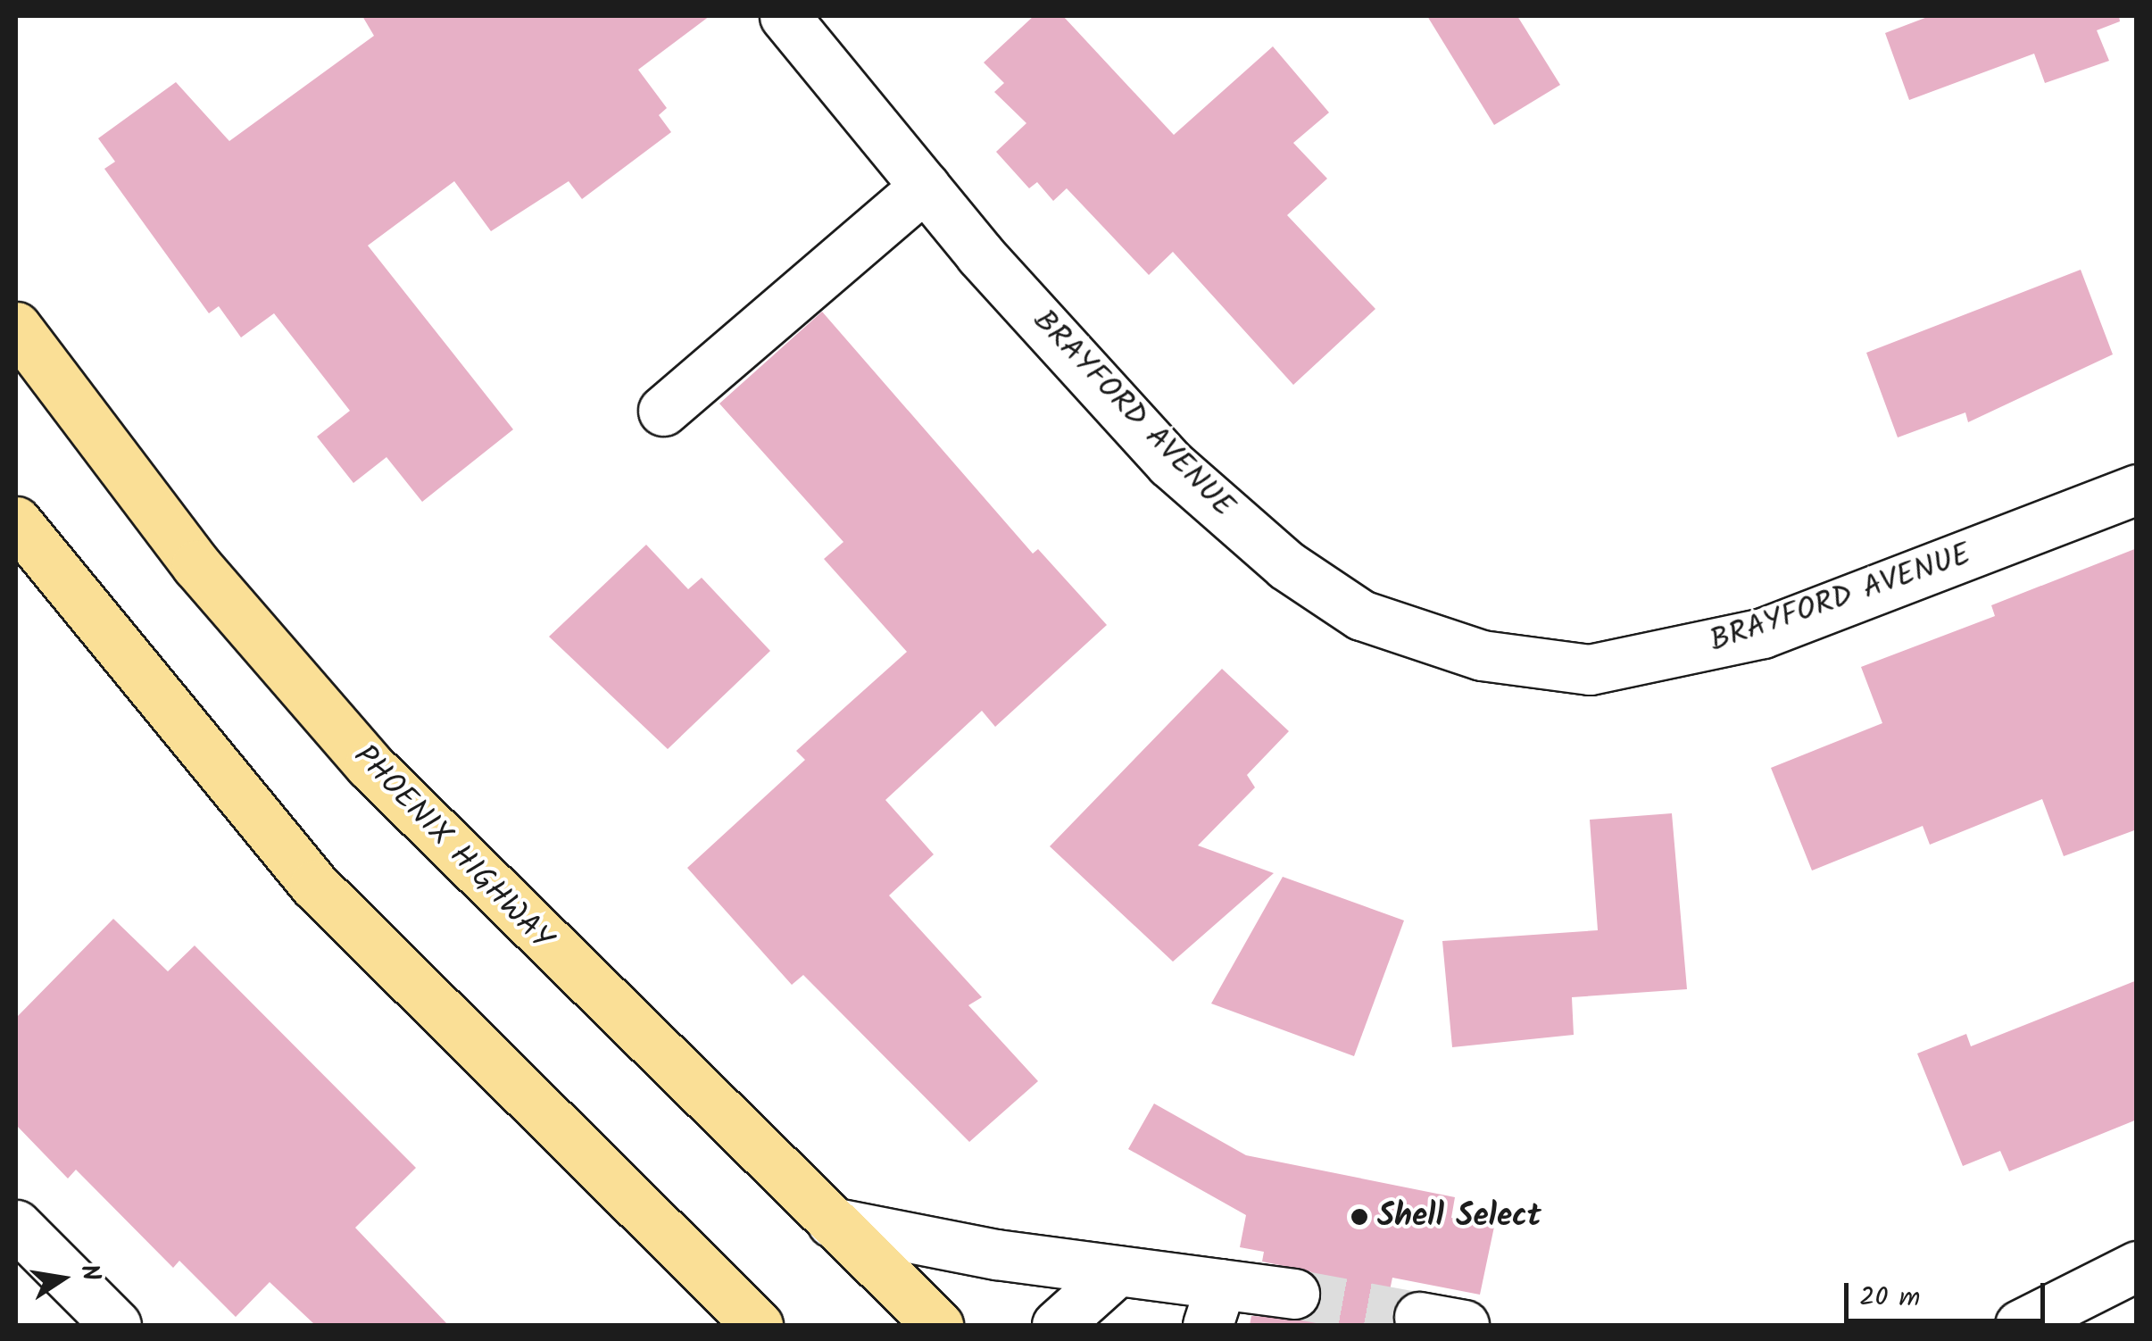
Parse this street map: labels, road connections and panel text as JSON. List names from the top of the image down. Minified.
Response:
{"streets":{"main road":["PHOENIX HIGHWAY"],"street":["BRAYFORD AVENUE"]},"places":["Shell Select"],"scale_bar":"20 m","north":"right"}
